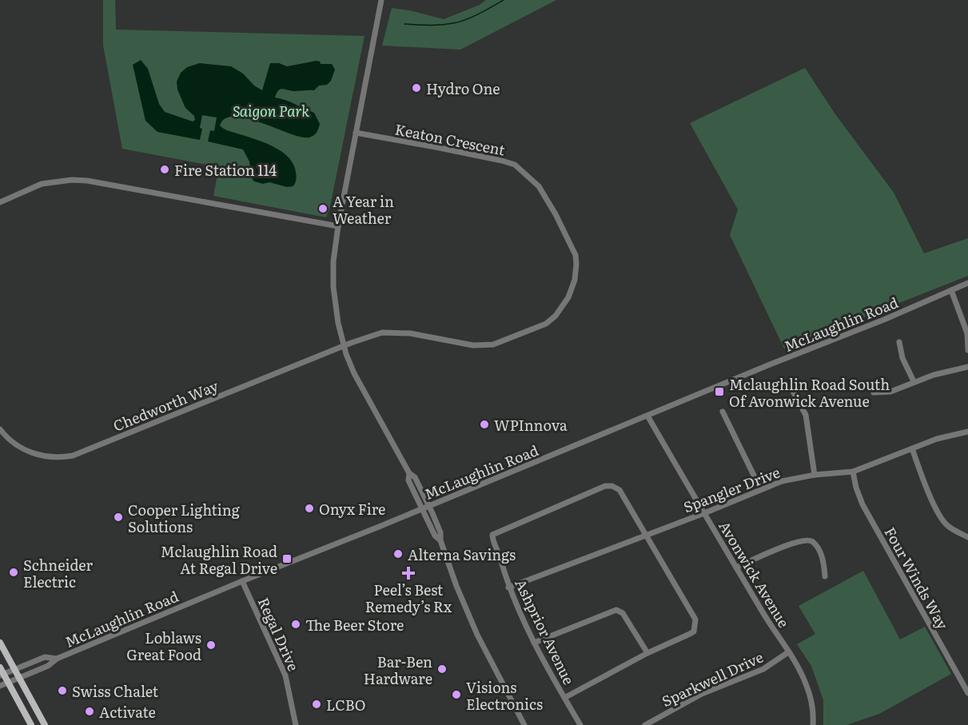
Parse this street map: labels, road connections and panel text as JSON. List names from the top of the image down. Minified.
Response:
{"streets":{"street":["Keaton Crescent","McLaughlin Road","Chedworth Way","Spangler Drive","Avonwick Avenue","Four Winds Way","Ashprior Avenue","Regal Drive","Sparkwell Drive"]},"crossings":[["Keaton Crescent","Chedworth Way"],["McLaughlin Road","Avonwick Avenue"],["McLaughlin Road","Regal Drive"],["Spangler Drive","Avonwick Avenue"],["Spangler Drive","Four Winds Way"],["Spangler Drive","Ashprior Avenue"],["Avonwick Avenue","Sparkwell Drive"]],"parks":["Saigon Park"],"places":{"other":["Hydro One","Fire Station 114","A Year in Weather","WPInnova","Onyx Fire","Cooper Lighting Solutions","Alterna Savings","Schneider Electric","The Beer Store","Loblaws Great Food","Bar-Ben Hardware","Swiss Chalet","Visions Electronics","LCBO","Activate"],"transit":["Mclaughlin Road South Of Avonwick Avenue","Mclaughlin Road At Regal Drive"],"health":["Peel’s Best Remedy’s Rx"]}}
